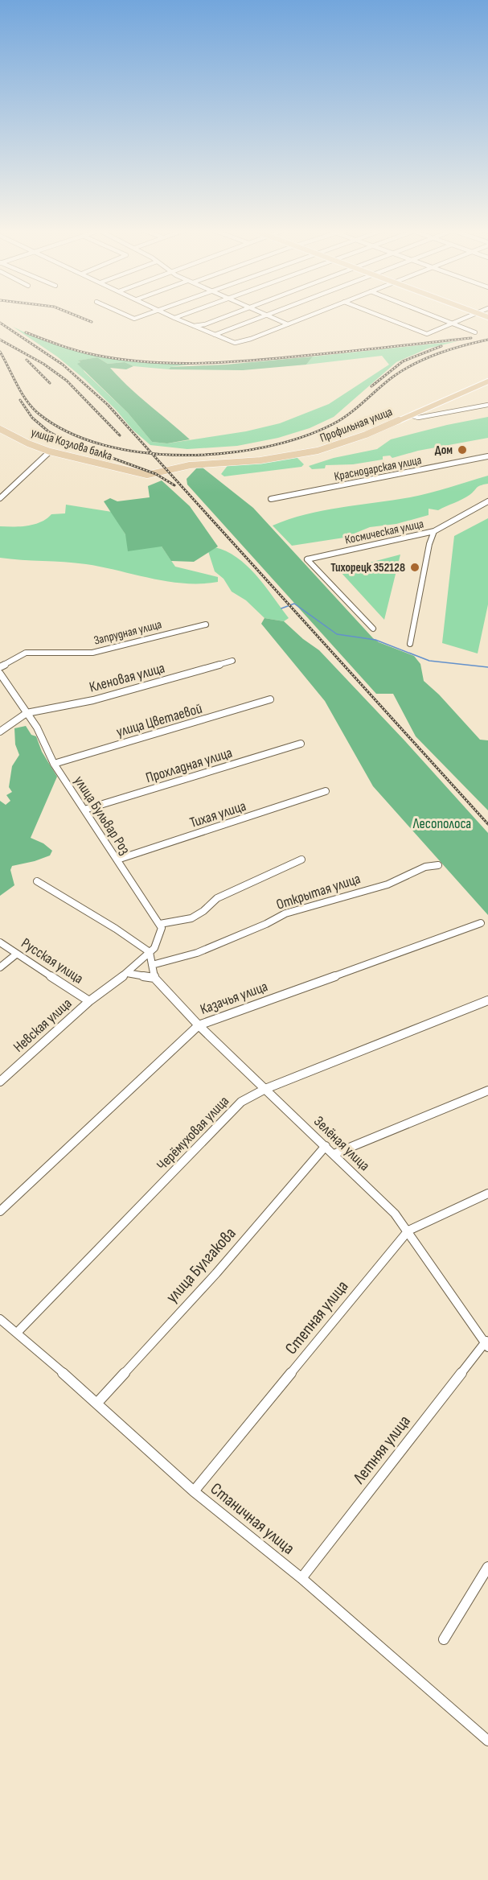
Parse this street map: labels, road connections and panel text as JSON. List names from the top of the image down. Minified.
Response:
{"streets":{"main road":["Профильная улица","улица Козлова балка"],"street":["Краснодарская улица","Космическая улица","Запрудная улица","Кленовая улица","улица Цветаевой","Прохладная улица","Тихая улица","улица Бульвар Роз","Открытая улица","Русская улица","Казачья улица","Невская улица","Черёмуховая улица","Зелёная улица","улица Булгакова","Степная улица","Летняя улица","Станичная улица"]},"crossings":[["Профильная улица","улица Козлова балка"],["Кленовая улица","улица Бульвар Роз"],["улица Цветаевой","улица Бульвар Роз"],["Прохладная улица","улица Бульвар Роз"],["Тихая улица","улица Бульвар Роз"],["улица Бульвар Роз","Невская улица"],["Русская улица","Невская улица"],["Казачья улица","Зелёная улица"],["Черёмуховая улица","Зелёная улица"],["Черёмуховая улица","Станичная улица"],["Зелёная улица","улица Булгакова"],["Зелёная улица","Степная улица"],["Зелёная улица","Летняя улица"],["улица Булгакова","Станичная улица"],["Степная улица","Станичная улица"],["Летняя улица","Станичная улица"]],"parks":["Лесополоса"],"places":["Дом","Тихорецк 352128"]}
